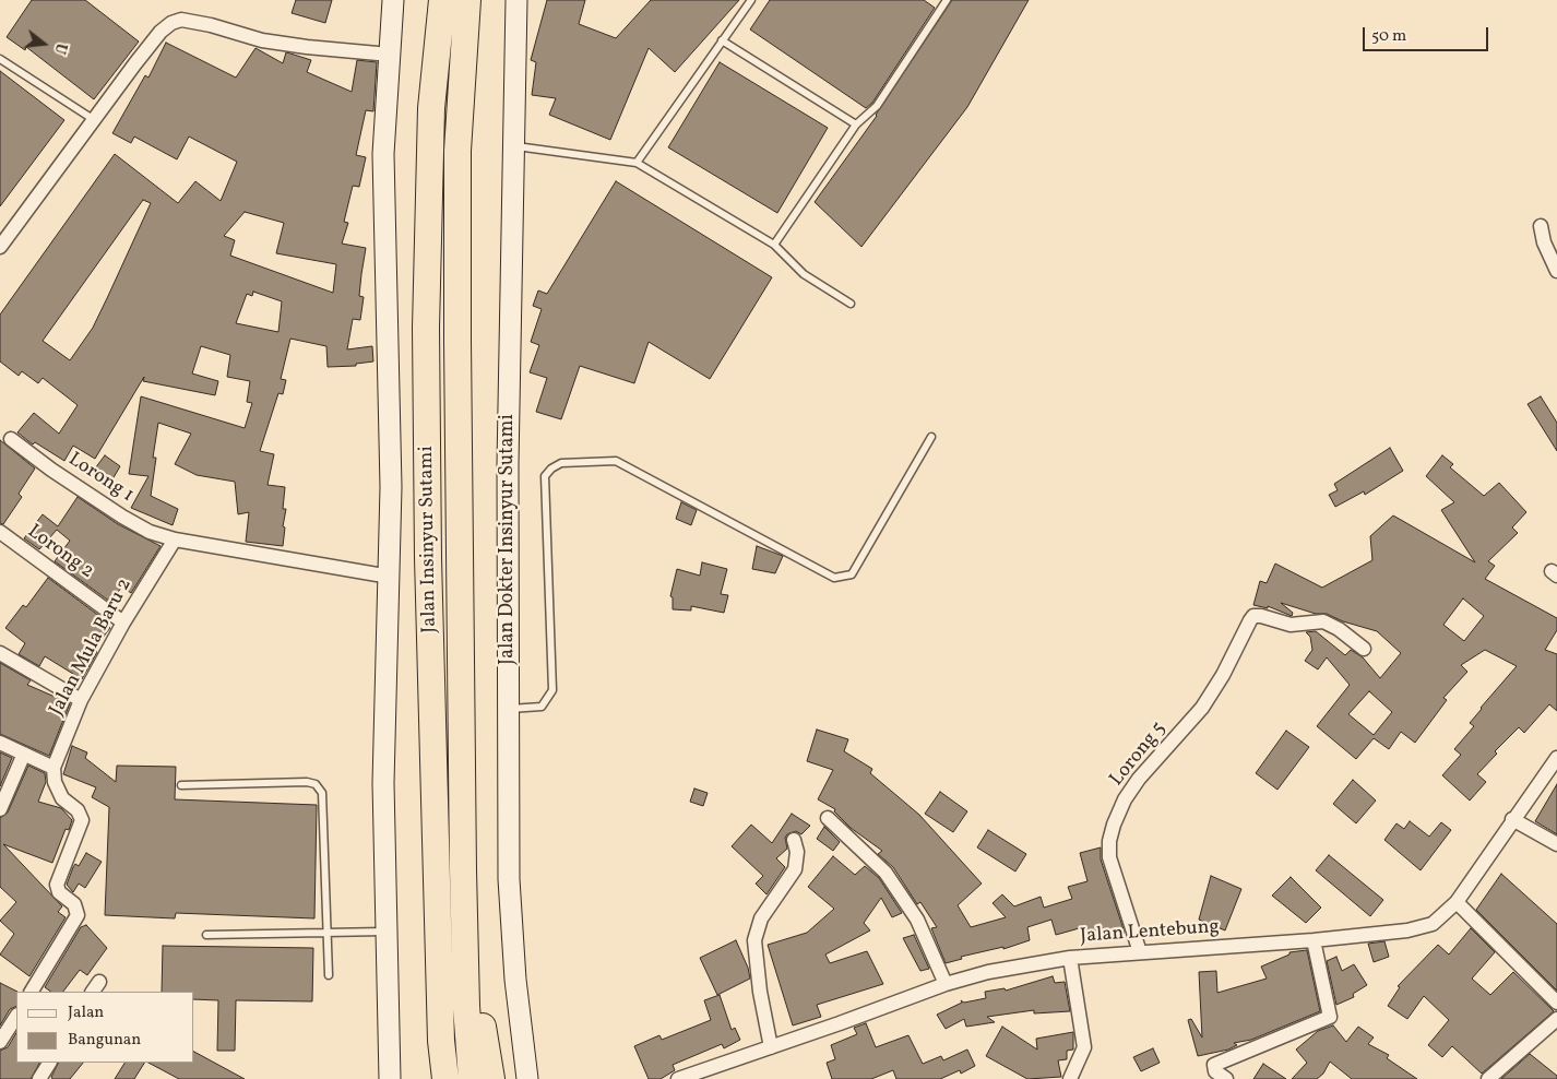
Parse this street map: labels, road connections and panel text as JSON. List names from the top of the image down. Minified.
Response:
{"streets":{"highway":["Jalan Insinyur Sutami"],"street":["Lorong 1","Jalan Dokter Insinyur Sutami","Lorong 2","Jalan Mula Baru 2","Lorong 5","Jalan Lentebung"]},"crossings":[["Lorong 1","Jalan Mula Baru 2"],["Lorong 2","Jalan Mula Baru 2"],["Lorong 5","Jalan Lentebung"]],"legend":["Jalan","Bangunan"],"scale_bar":"50 m","north":"right"}
